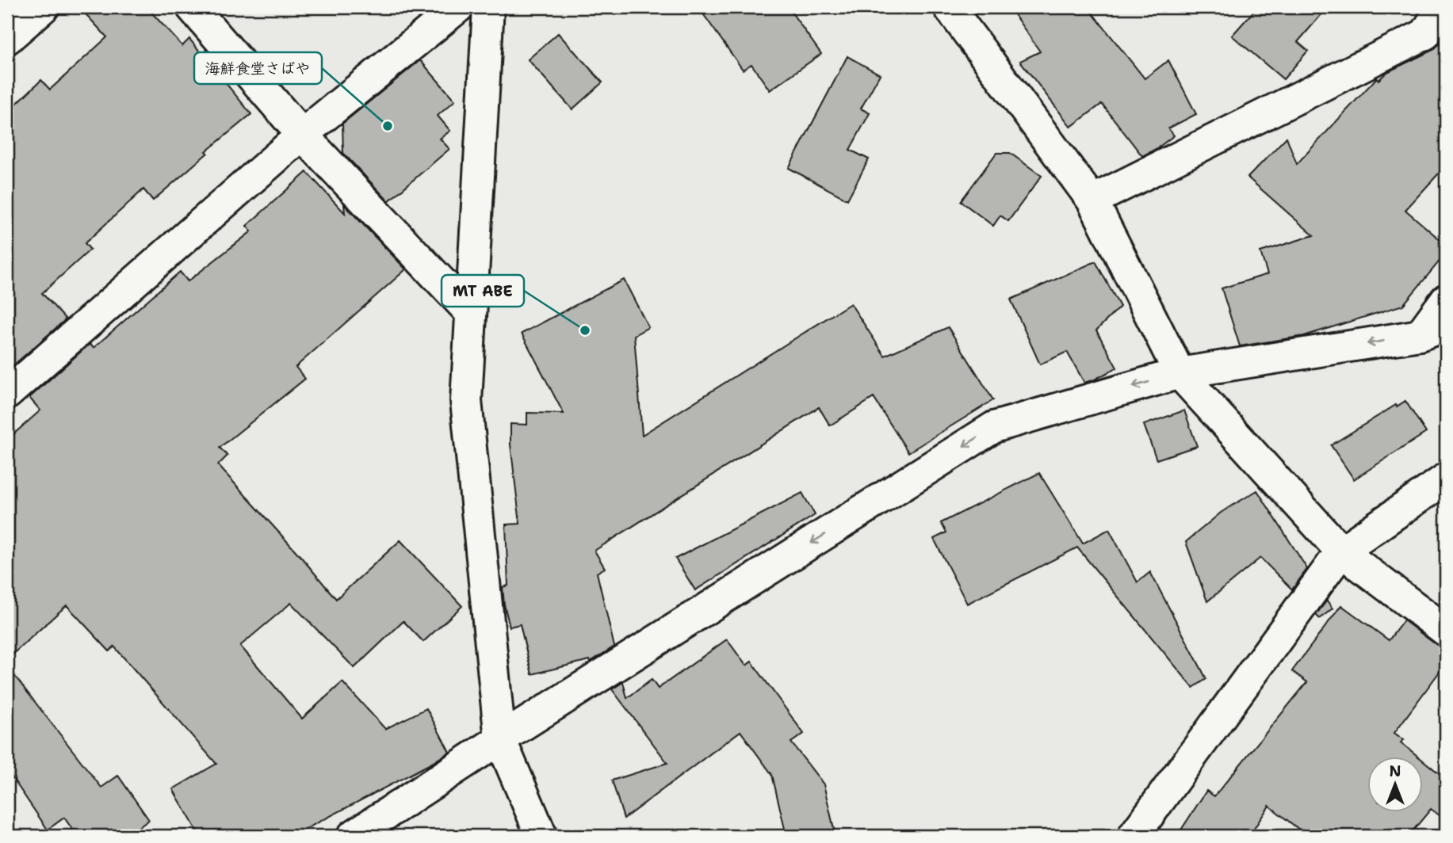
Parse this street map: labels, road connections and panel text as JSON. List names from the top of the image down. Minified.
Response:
{"places":["海鮮食堂さばや","MT ABE"],"north":"top"}
